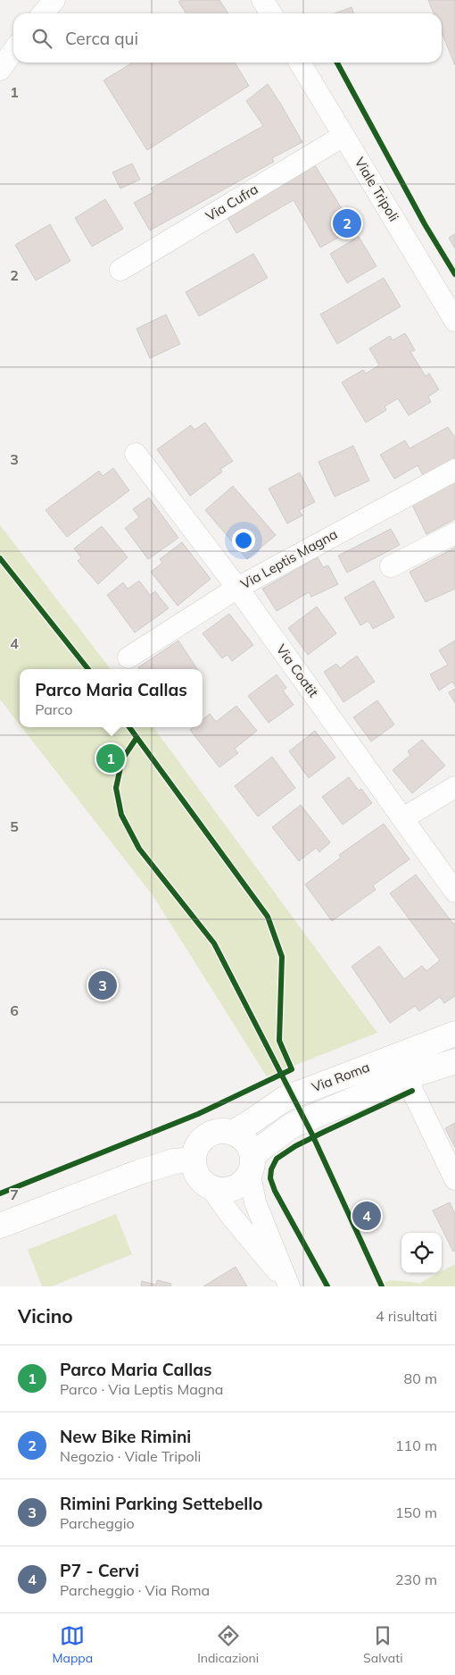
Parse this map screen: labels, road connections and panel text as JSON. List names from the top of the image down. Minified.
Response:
{"streets":{"main road":["Via Roma"],"street":["Viale Tripoli","Via Cufra","Via Leptis Magna","Via Coatit"]},"crossings":[["Viale Tripoli","Via Cufra"],["Via Leptis Magna","Via Coatit"]],"page":{"search":"Cerca qui","pins":["2","1","3","4"],"popup":["Parco Maria Callas","Parco"],"heading":["Vicino","4 risultati"],"list":[{"mark":"1","name":"Parco Maria Callas","note":"Parco · Via Leptis Magna","value":"80 m"},{"mark":"2","name":"New Bike Rimini","note":"Negozio · Viale Tripoli","value":"110 m"},{"mark":"3","name":"Rimini Parking Settebello","note":"Parcheggio","value":"150 m"},{"mark":"4","name":"P7 - Cervi","note":"Parcheggio · Via Roma","value":"230 m"}],"nav":["Mappa","Indicazioni","Salvati"]},"grid":{"rows":["1","2","3","4","5","6","7"]}}
